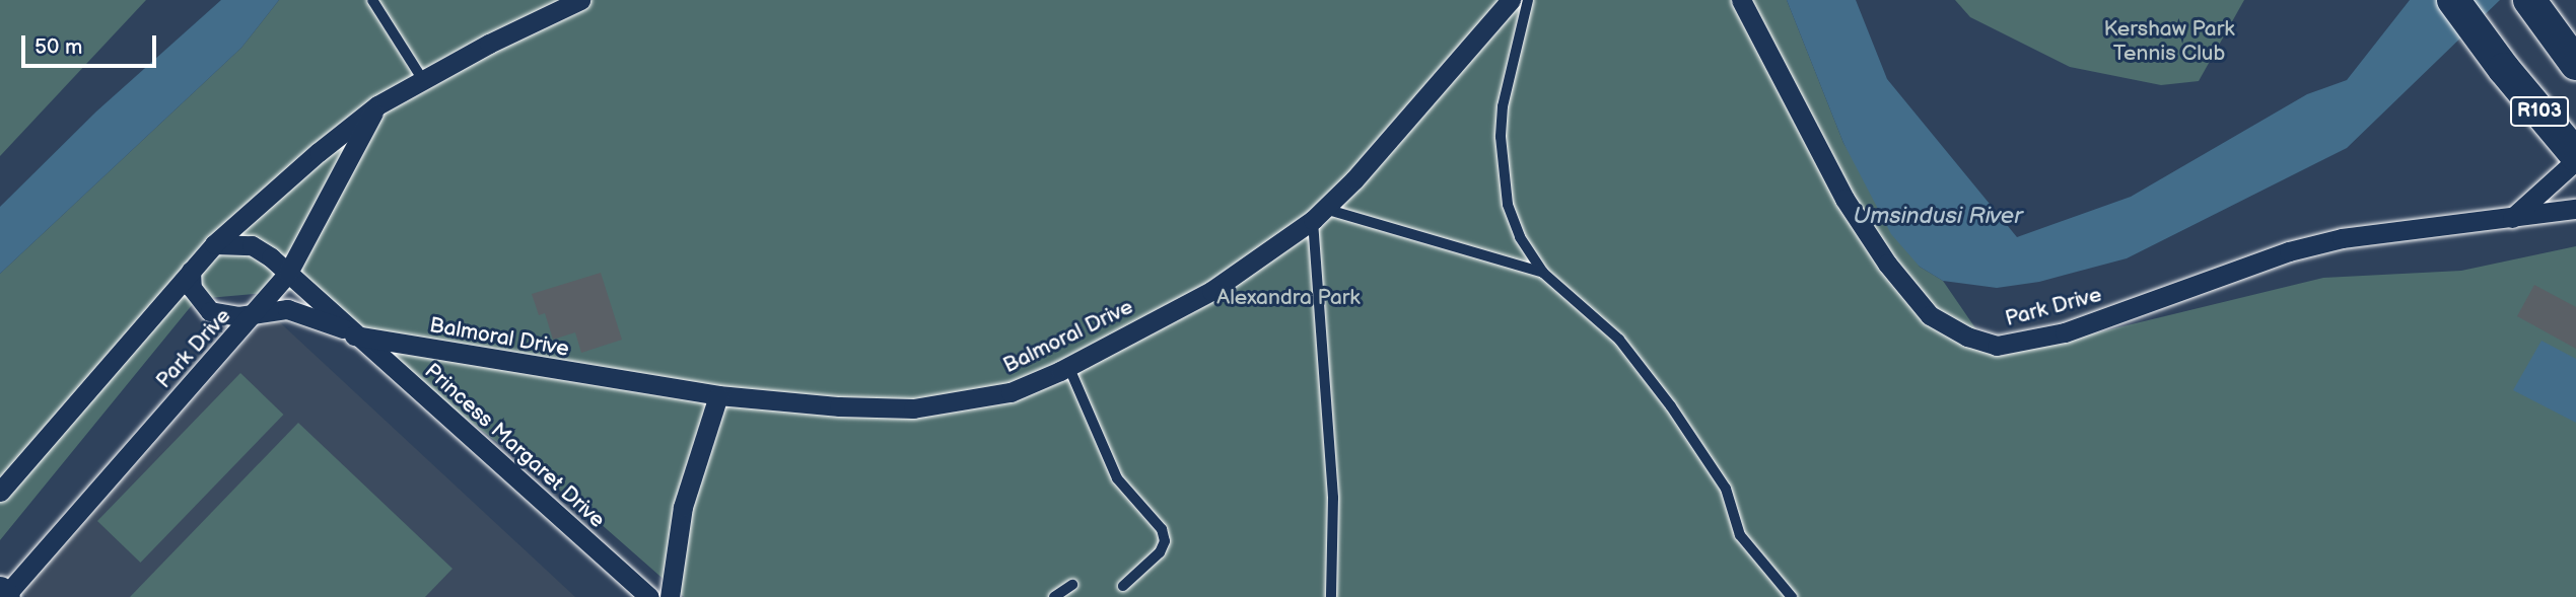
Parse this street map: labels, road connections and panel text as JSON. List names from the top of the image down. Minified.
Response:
{"streets":{"main road":["R103"],"street":["Park Drive","Balmoral Drive","Princess Margaret Drive"]},"crossings":[["Park Drive","Princess Margaret Drive"],["Balmoral Drive","Princess Margaret Drive"]],"water":["Umsindusi River"],"parks":["Kershaw Park Tennis Club","Alexandra Park"],"scale_bar":"50 m"}
